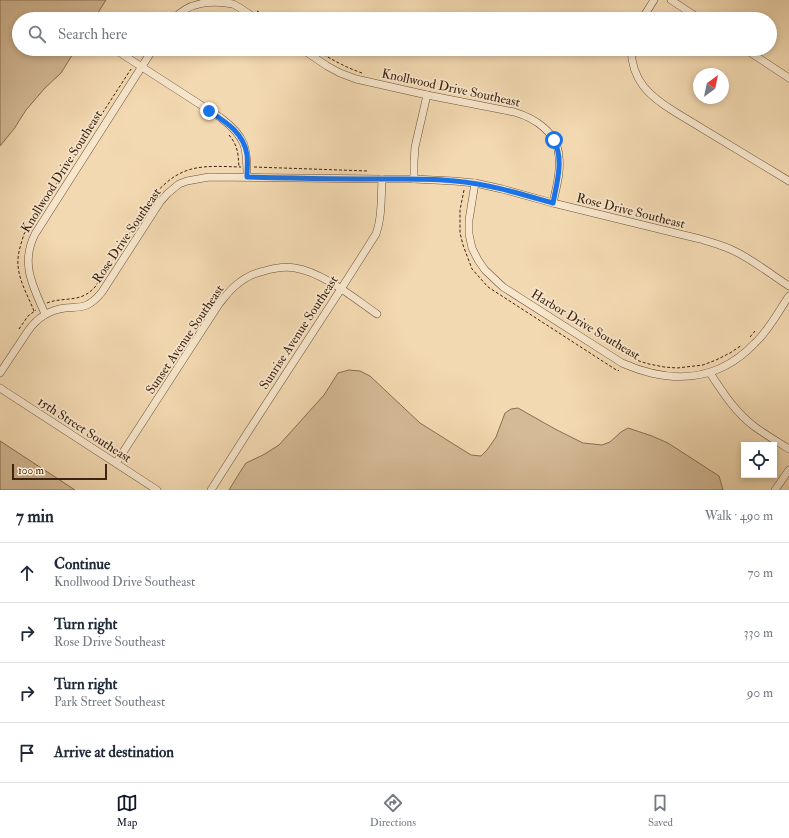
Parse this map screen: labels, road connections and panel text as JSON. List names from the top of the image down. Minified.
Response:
{"streets":{"street":["Knollwood Drive Southeast","Rose Drive Southeast","Harbor Drive Southeast","Sunrise Avenue Southeast","Sunset Avenue Southeast","15th Street Southeast"]},"crossings":[["Knollwood Drive Southeast","Rose Drive Southeast"],["Rose Drive Southeast","Harbor Drive Southeast"],["Rose Drive Southeast","Sunrise Avenue Southeast"],["Sunrise Avenue Southeast","Sunset Avenue Southeast"],["Sunset Avenue Southeast","15th Street Southeast"]],"scale_bar":"100 m","north":"top right","page":{"search":"Search here","scale":"100 m","heading":["7 min","Walk · 490 m"],"list":[["Continue","Knollwood Drive Southeast","70 m"],["Turn right","Rose Drive Southeast","330 m"],["Turn right","Park Street Southeast","90 m"],"Arrive at destination"],"nav":["Map","Directions","Saved"]}}
